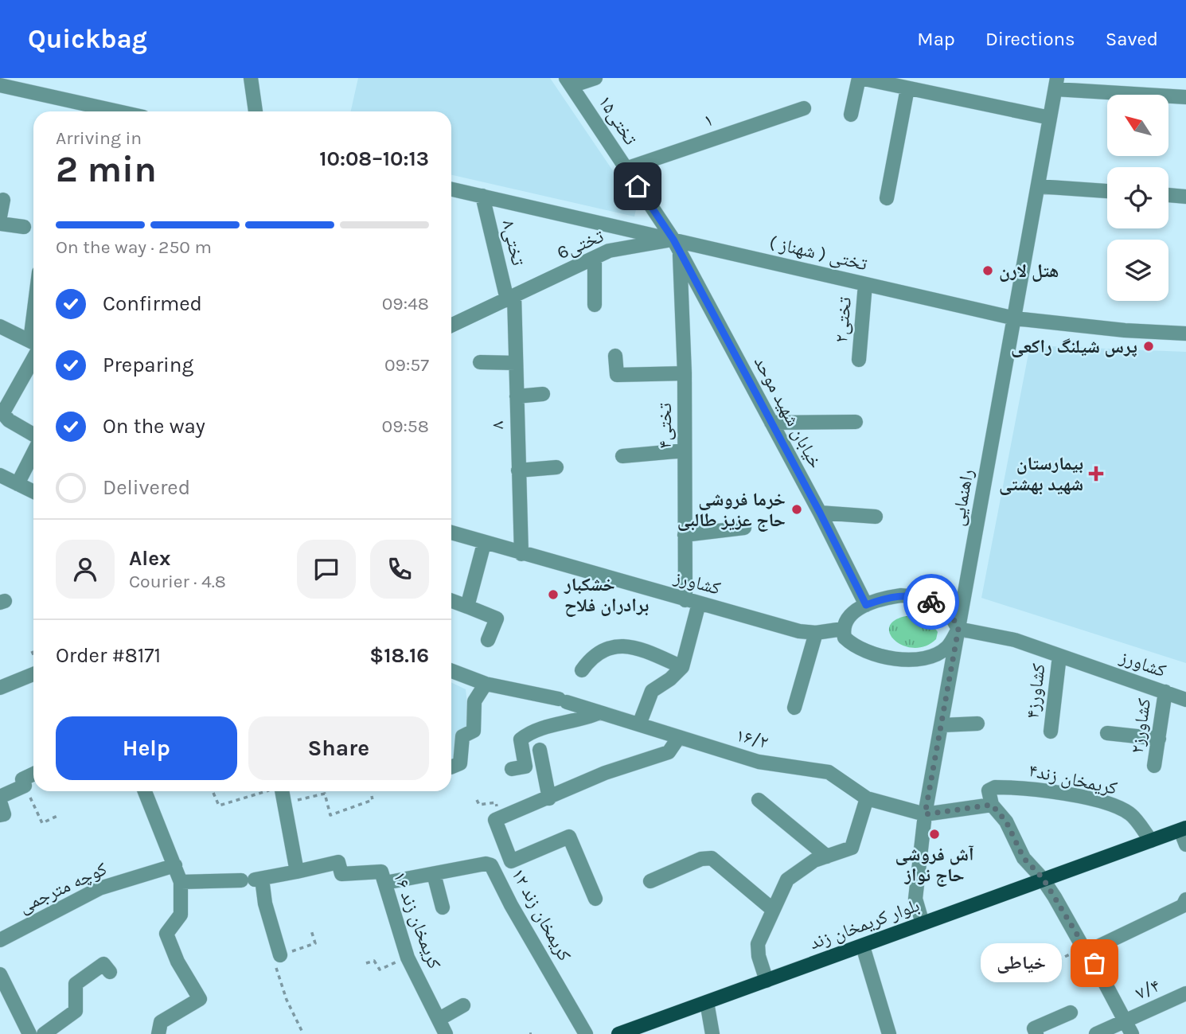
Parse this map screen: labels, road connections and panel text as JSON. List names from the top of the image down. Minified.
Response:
{"streets":{"main road":["بلوار کریمخان زند"],"street":["تختی۱۵","۱","تختی۸","6تختی","تختی ( شهناز )","تختی۲","خیابان شهید موحد","۸","تختی۴","راهنمایی","کشاورز","کشاورز۴","کشاورز۲","۱۶/۲","کریمخان زند۴","کوچه مترجمی","کریمخان زند ۱۲","کریمخان زند ۱۶","۷/۴"]},"crossings":[["تختی۱۵","۱"],["تختی۱۵","6تختی"],["تختی۱۵","تختی ( شهناز )"],["تختی۱۵","خیابان شهید موحد"],["تختی۱۵","تختی۴"],["تختی۸","6تختی"],["تختی۸","تختی ( شهناز )"],["تختی۸","۸"],["6تختی","تختی ( شهناز )"],["6تختی","خیابان شهید موحد"],["6تختی","۸"],["6تختی","تختی۴"],["تختی ( شهناز )","تختی۲"],["تختی ( شهناز )","خیابان شهید موحد"],["تختی ( شهناز )","تختی۴"],["تختی ( شهناز )","راهنمایی"],["خیابان شهید موحد","تختی۴"],["۸","کشاورز"],["تختی۴","کشاورز"],["راهنمایی","کشاورز"],["راهنمایی","۱۶/۲"],["راهنمایی","بلوار کریمخان زند"],["کشاورز","کشاورز۴"],["کشاورز","کشاورز۲"],["کریمخان زند۴","بلوار کریمخان زند"]],"places":{"other":["هتل لارن","پرس شیلنگ راکعی","خرما فروشی حاج عزیز طالبی","خشکبار برادران فلاح","آش فروشی حاج نواز","خیاطی"],"health":["بیمارستان شهید بهشتی"]},"north":"top left","page":{"header":"Quickbag","nav":["Map","Directions","Saved"],"heading":["2 min","Arriving in","10:08–10:13"],"panel":["Alex","Courier · 4.8","Order #8171","$18.16"],"bar":"On the way · 250 m","list":[["Confirmed","09:48"],["Preparing","09:57"],["On the way","09:58"],"Delivered"],"buttons":["Help","Share"],"bubble":"خیاطی"}}
